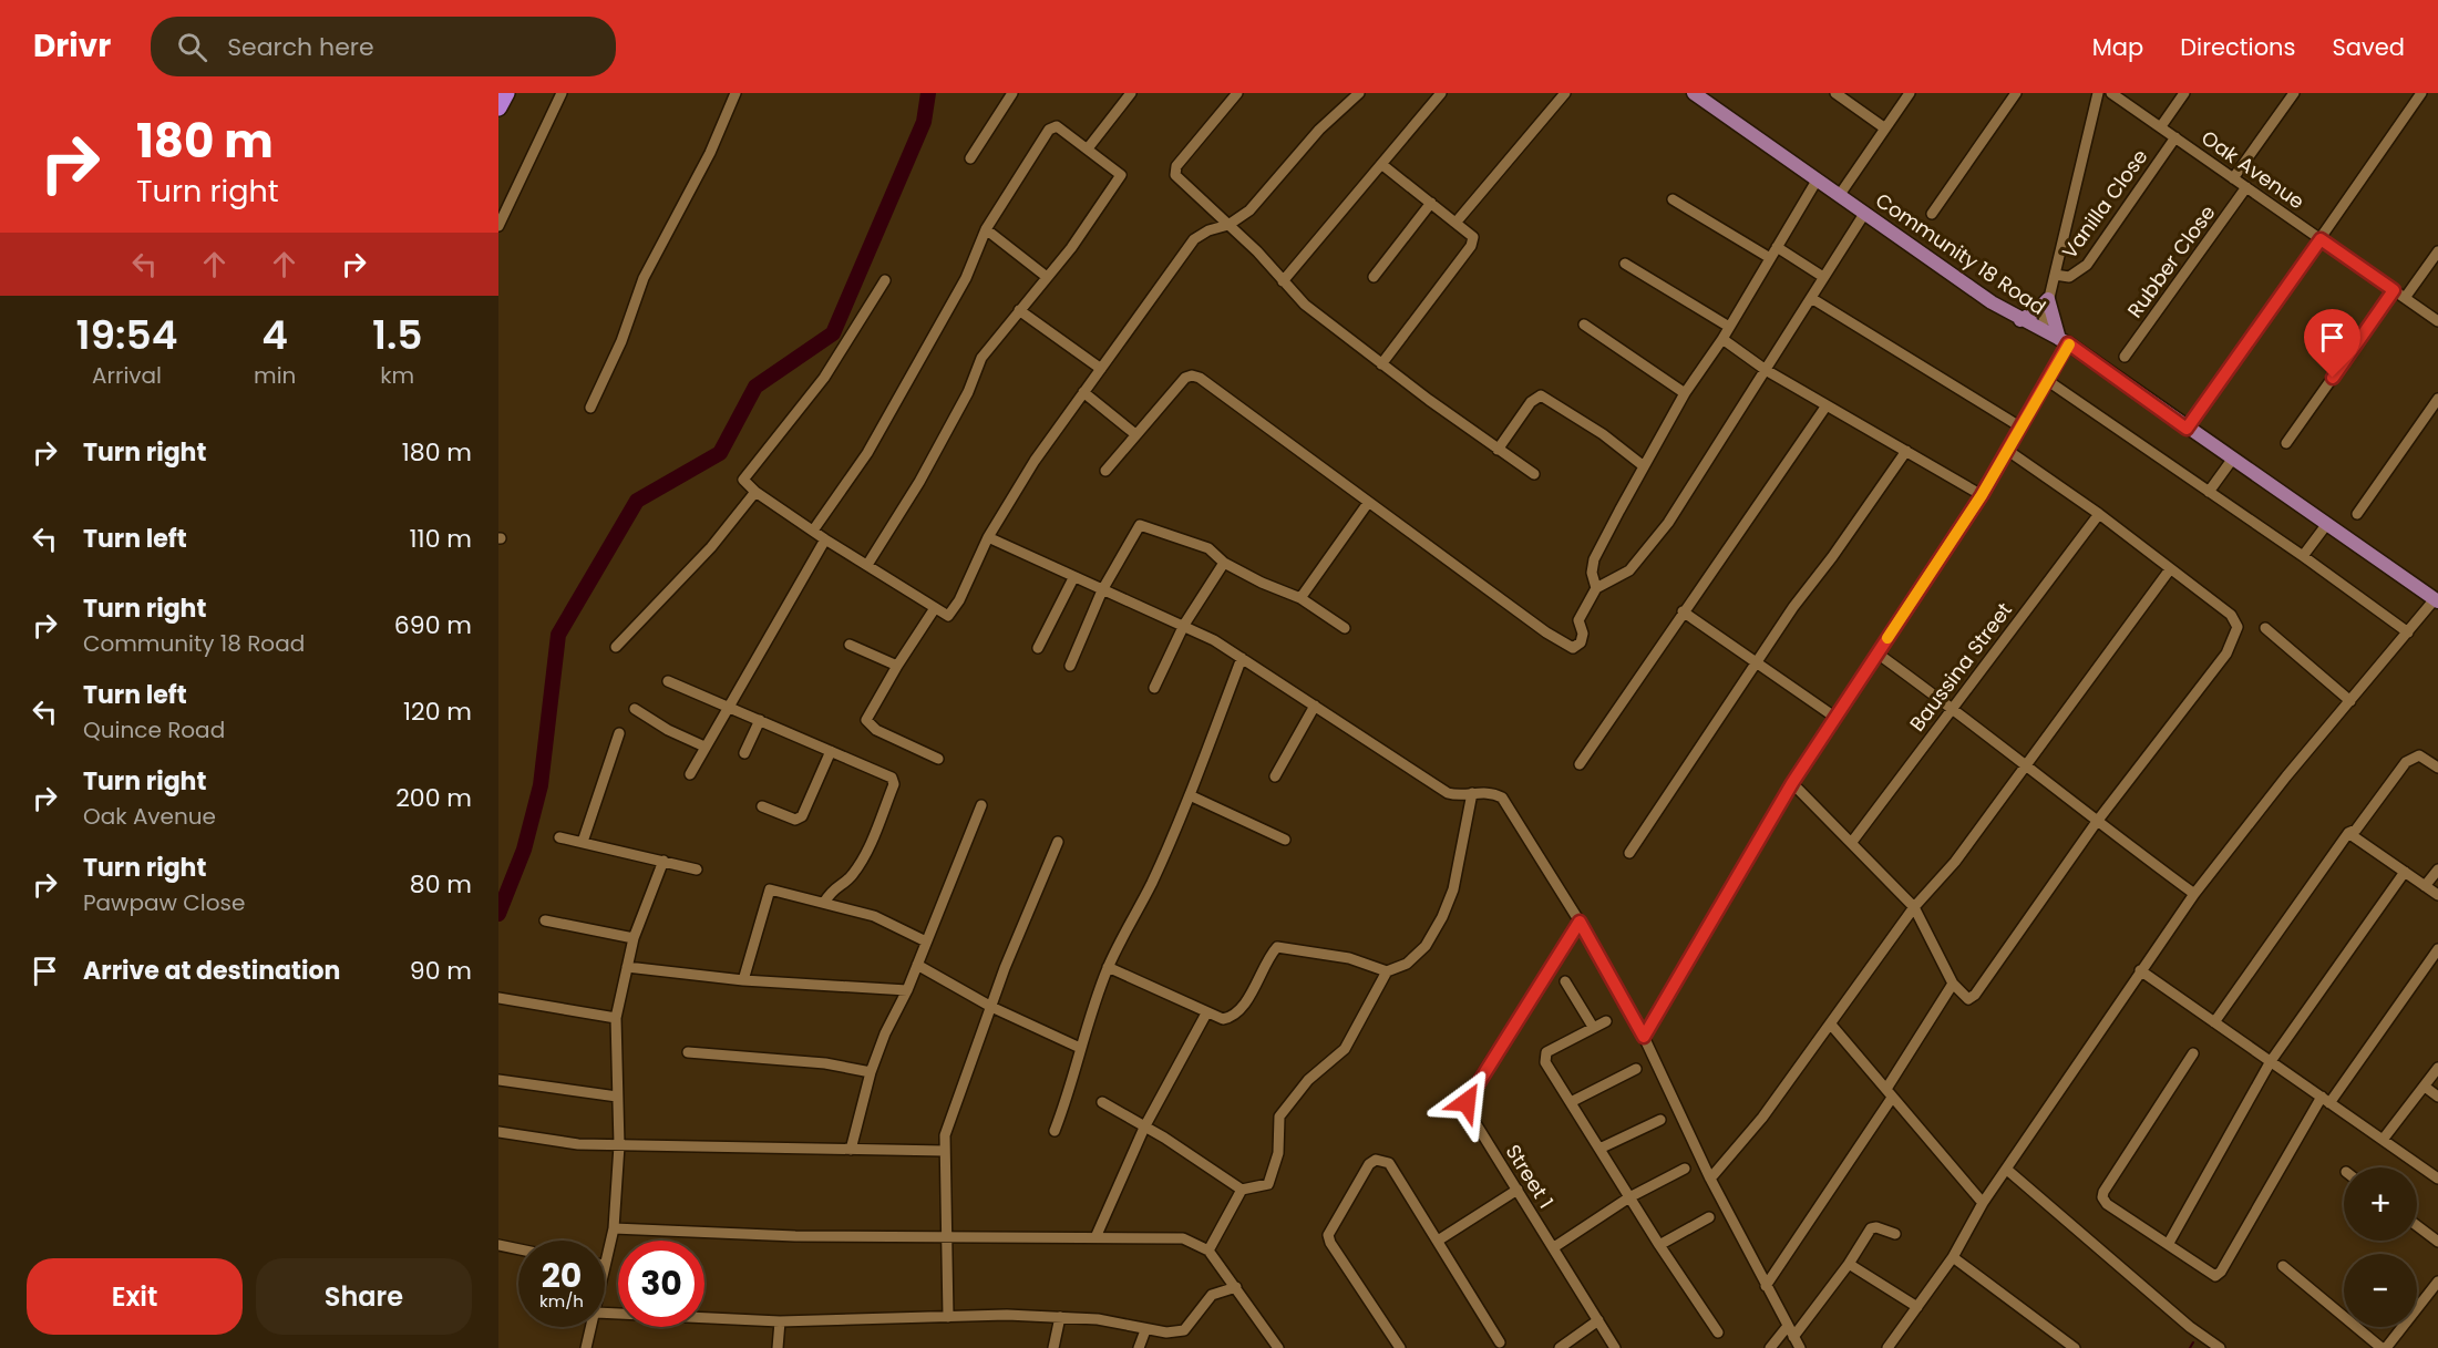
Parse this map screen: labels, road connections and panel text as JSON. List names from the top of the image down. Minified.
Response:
{"streets":{"main road":["Community 18 Road"],"street":["Oak Avenue","Vanilla Close","Rubber Close","Baussina Street","Street 1"]},"crossings":[["Oak Avenue","Vanilla Close"],["Oak Avenue","Rubber Close"]],"page":{"header":"Drivr","search":"Search here","nav":["Map","Directions","Saved"],"turn":["180 m","Turn right"],"eta":["19:54","Arrival","4","min","1.5","km"],"list":[{"name":"Turn right","value":"180 m"},{"name":"Turn left","value":"110 m"},{"name":"Turn right","note":"Community 18 Road","value":"690 m"},{"name":"Turn left","note":"Quince Road","value":"120 m"},{"name":"Turn right","note":"Oak Avenue","value":"200 m"},{"name":"Turn right","note":"Pawpaw Close","value":"80 m"},{"name":"Arrive at destination","value":"90 m"}],"map_buttons":["+","−"],"speed":"20 km/h","limit":"30","buttons":["Exit","Share"]}}
